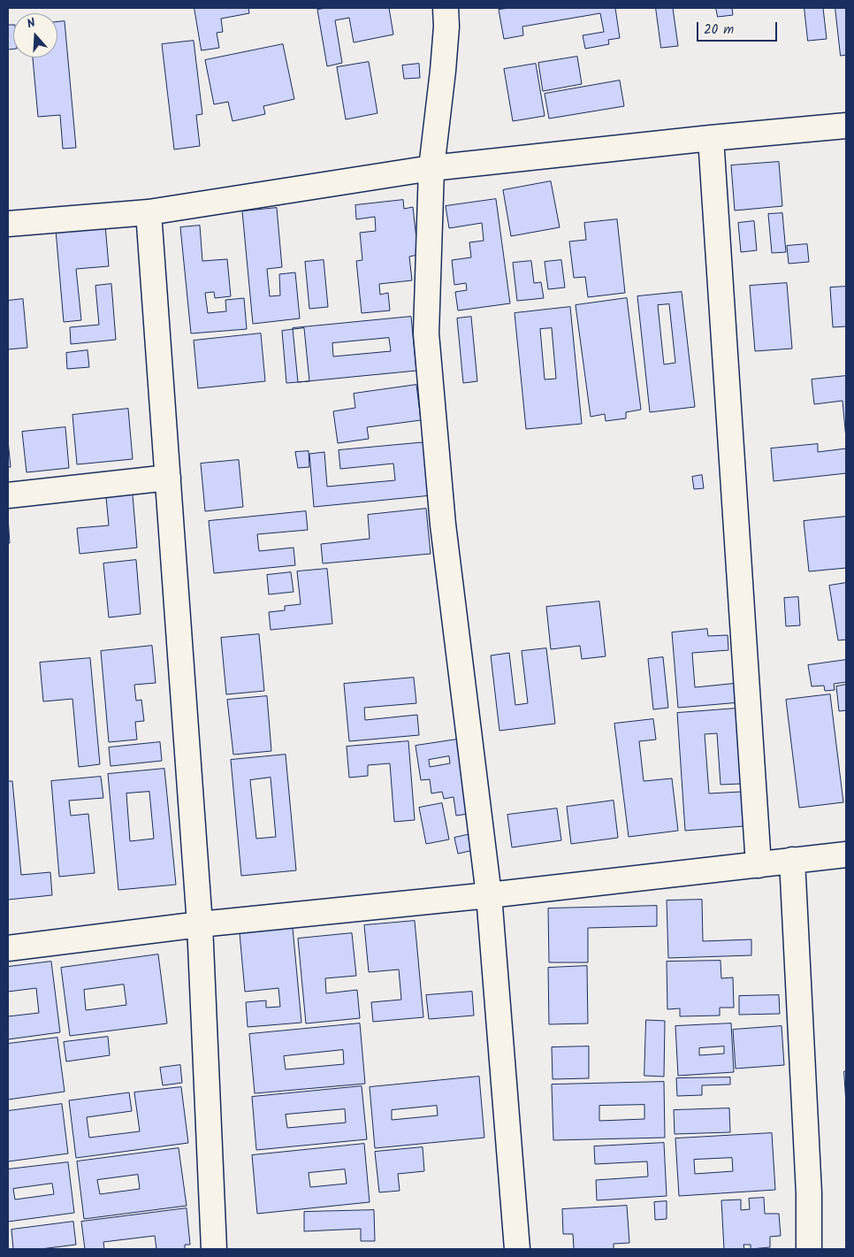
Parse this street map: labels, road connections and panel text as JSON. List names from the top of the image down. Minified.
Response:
{"scale_bar":"20 m","north":"top"}
